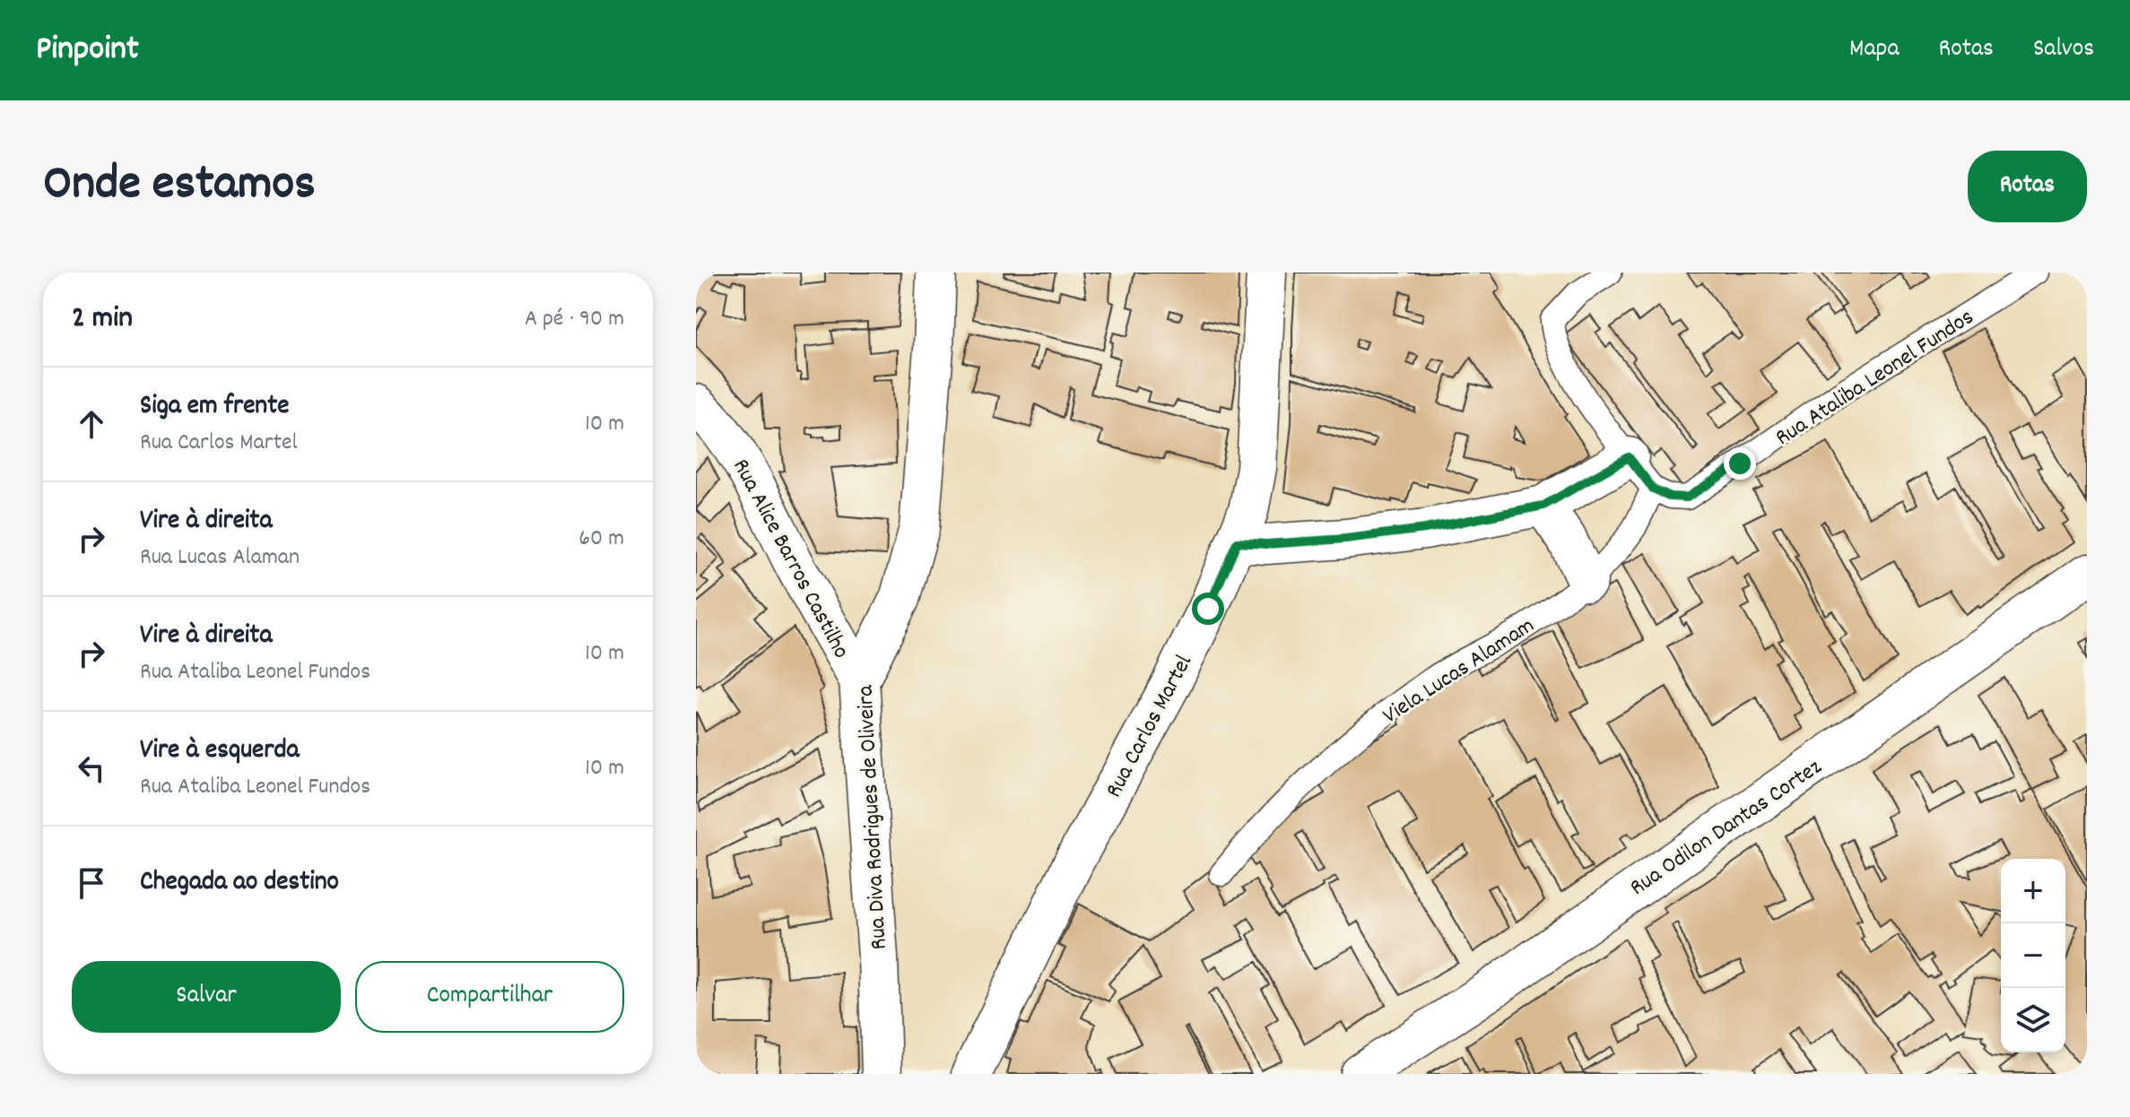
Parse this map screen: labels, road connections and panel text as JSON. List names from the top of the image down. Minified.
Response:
{"streets":{"street":["Rua Alice Barros Castilho","Rua Carlos Martel","Rua Diva Rodrigues de Oliveira","Rua Odilon Dantas Cortez"],"lane":["Rua Ataliba Leonel Fundos","Viela Lucas Alamam"]},"crossings":[["Rua Ataliba Leonel Fundos","Viela Lucas Alamam"],["Rua Alice Barros Castilho","Rua Diva Rodrigues de Oliveira"]],"page":{"header":"Pinpoint","nav":["Mapa","Rotas","Salvos"],"title":"Onde estamos","buttons":["Rotas",["Salvar","Compartilhar"]],"heading":["2 min","A pé · 90 m"],"list":[["Siga em frente","Rua Carlos Martel","10 m"],["Vire à direita","Rua Lucas Alaman","60 m"],["Vire à direita","Rua Ataliba Leonel Fundos","10 m"],["Vire à esquerda","Rua Ataliba Leonel Fundos","10 m"],"Chegada ao destino"],"map_buttons":["+","−"]}}
